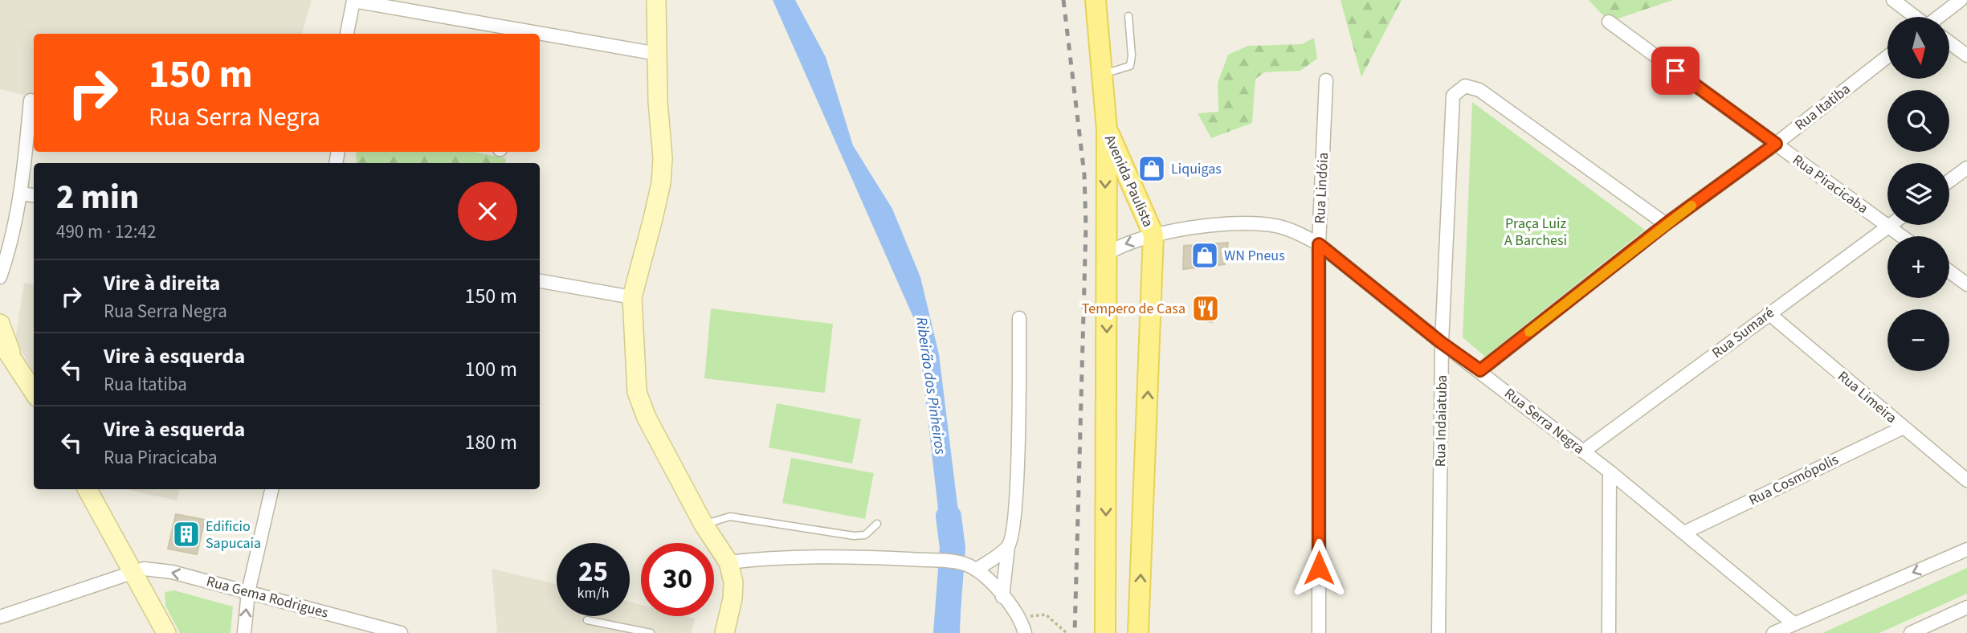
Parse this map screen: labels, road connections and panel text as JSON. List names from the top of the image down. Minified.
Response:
{"streets":{"main road":["Avenida Paulista"],"street":["Rua Itatiba","Rua Piracicaba","Rua Lindóia","Rua Sumaré","Rua Limeira","Rua Indaiatuba","Rua Serra Negra","Rua Cosmópolis","Rua Gema Rodrigues"]},"crossings":[["Rua Itatiba","Rua Piracicaba"],["Rua Itatiba","Rua Indaiatuba"],["Rua Itatiba","Rua Serra Negra"],["Avenida Paulista","Rua Serra Negra"],["Rua Piracicaba","Rua Sumaré"],["Rua Lindóia","Rua Serra Negra"],["Rua Sumaré","Rua Limeira"],["Rua Sumaré","Rua Serra Negra"],["Rua Limeira","Rua Cosmópolis"],["Rua Indaiatuba","Rua Serra Negra"],["Rua Serra Negra","Rua Cosmópolis"]],"water":["Ribeirão dos Pinheiros"],"parks":["Praça Luiz A Barchesi"],"places":{"shop":["Liquigas","WN Pneus"],"restaurant":["Tempero de Casa"],"building":["Edificio Sapucaia"]},"north":"bottom","page":{"map_buttons":["+","−"],"turn":["150 m","Rua Serra Negra"],"heading":["2 min","490 m · 12:42"],"list":[{"name":"Vire à direita","note":"Rua Serra Negra","value":"150 m"},{"name":"Vire à esquerda","note":"Rua Itatiba","value":"100 m"},{"name":"Vire à esquerda","note":"Rua Piracicaba","value":"180 m"}],"speed":"25 km/h","limit":"30"}}
